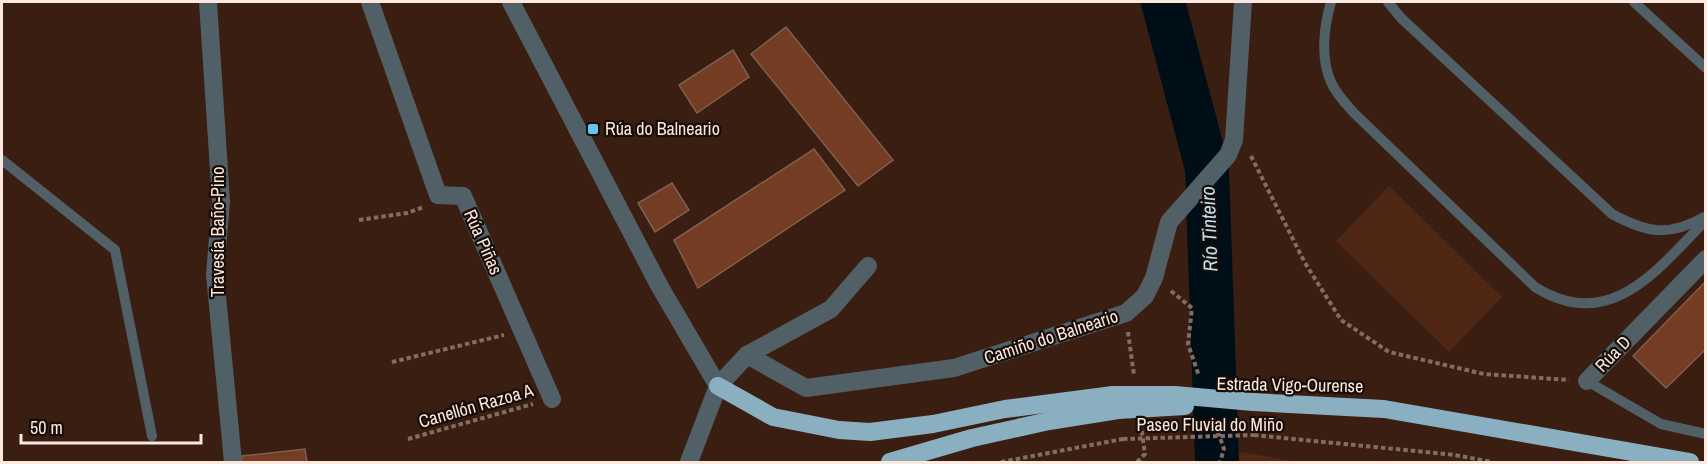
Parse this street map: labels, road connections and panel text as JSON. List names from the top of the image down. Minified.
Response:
{"streets":{"highway":["Estrada Vigo-Ourense"],"street":["Travesía Baño-Pino","Rúa Piñas","Camiño do Balneario","Rúa D"],"path":["Canellón Razoa A","Paseo Fluvial do Miño"]},"crossings":[["Rúa Piñas","Canellón Razoa A"]],"water":["Río Tinteiro"],"places":{"transit":["Rúa do Balneario"]},"scale_bar":"50 m"}
